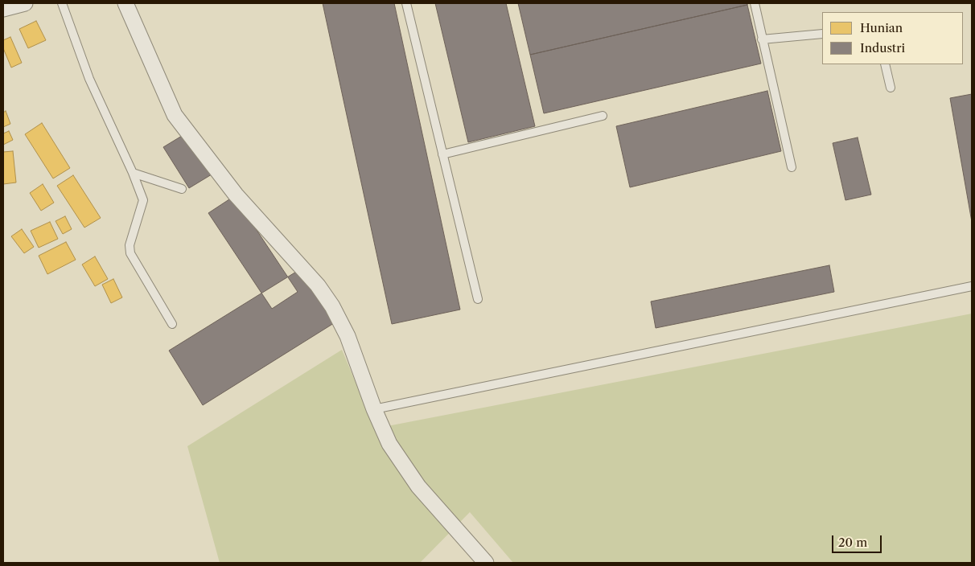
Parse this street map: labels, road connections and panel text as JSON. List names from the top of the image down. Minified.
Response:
{"legend":["Hunian","Industri"],"scale_bar":"20 m"}
